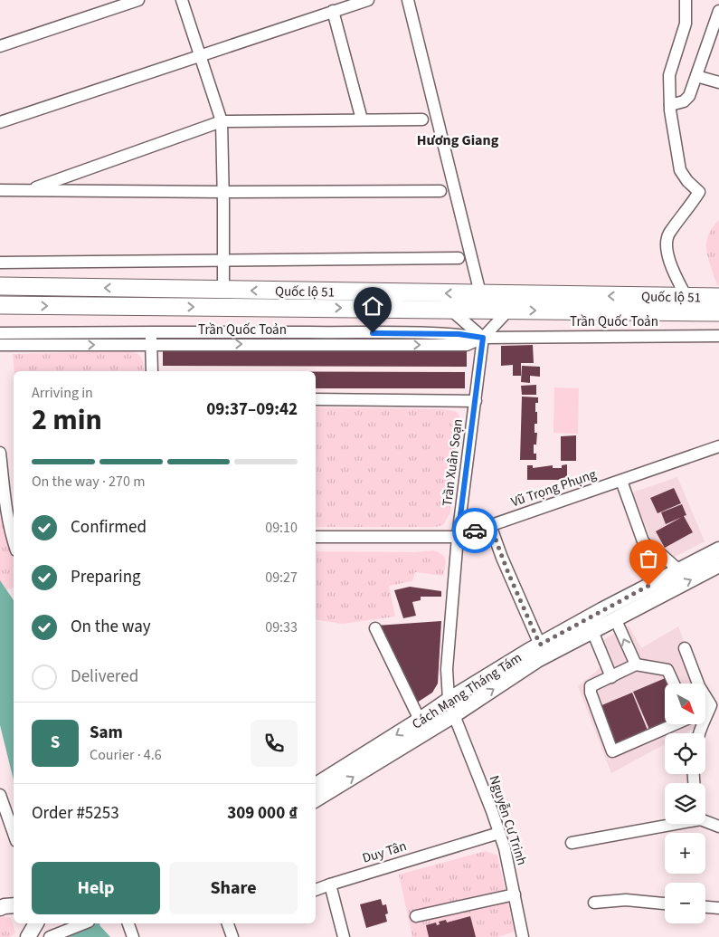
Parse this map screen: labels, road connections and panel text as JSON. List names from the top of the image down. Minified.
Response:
{"streets":{"highway":["Quốc lộ 51"],"main road":["Cách Mạng Tháng Tám"],"street":["Trần Quốc Toản","Trần Xuân Soạn","Vũ Trọng Phụng","Nguyễn Cư Trinh","Duy Tân"]},"crossings":[["Trần Quốc Toản","Trần Xuân Soạn"],["Trần Xuân Soạn","Vũ Trọng Phụng"],["Trần Xuân Soạn","Cách Mạng Tháng Tám"],["Cách Mạng Tháng Tám","Nguyễn Cư Trinh"],["Nguyễn Cư Trinh","Duy Tân"]],"districts":["Hương Giang"],"north":"bottom right","page":{"heading":["2 min","Arriving in","09:37–09:42"],"panel":["Sam","Courier · 4.6","Order #5253","309 000 ₫"],"bar":"On the way · 270 m","list":[["Confirmed","09:10"],["Preparing","09:27"],["On the way","09:33"],"Delivered"],"map_buttons":["+","−"],"round":"S","buttons":["Help","Share"]}}
